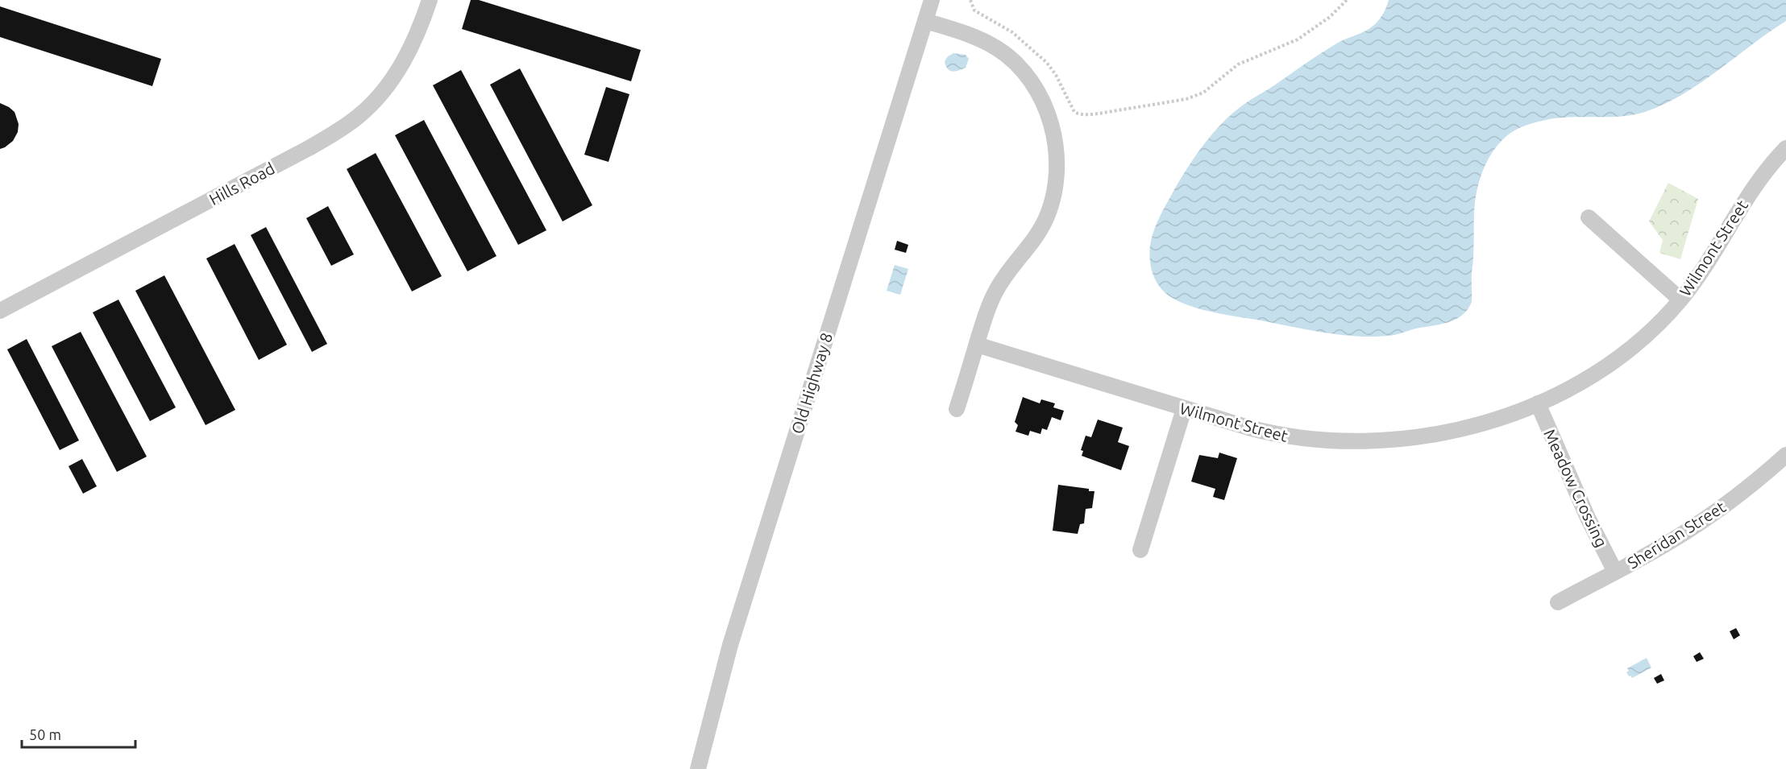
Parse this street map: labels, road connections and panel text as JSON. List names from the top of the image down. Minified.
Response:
{"streets":{"street":["Hills Road","Wilmont Street","Old Highway 8","Meadow Crossing","Sheridan Street"]},"crossings":[["Wilmont Street","Meadow Crossing"],["Meadow Crossing","Sheridan Street"]],"scale_bar":"50 m"}
